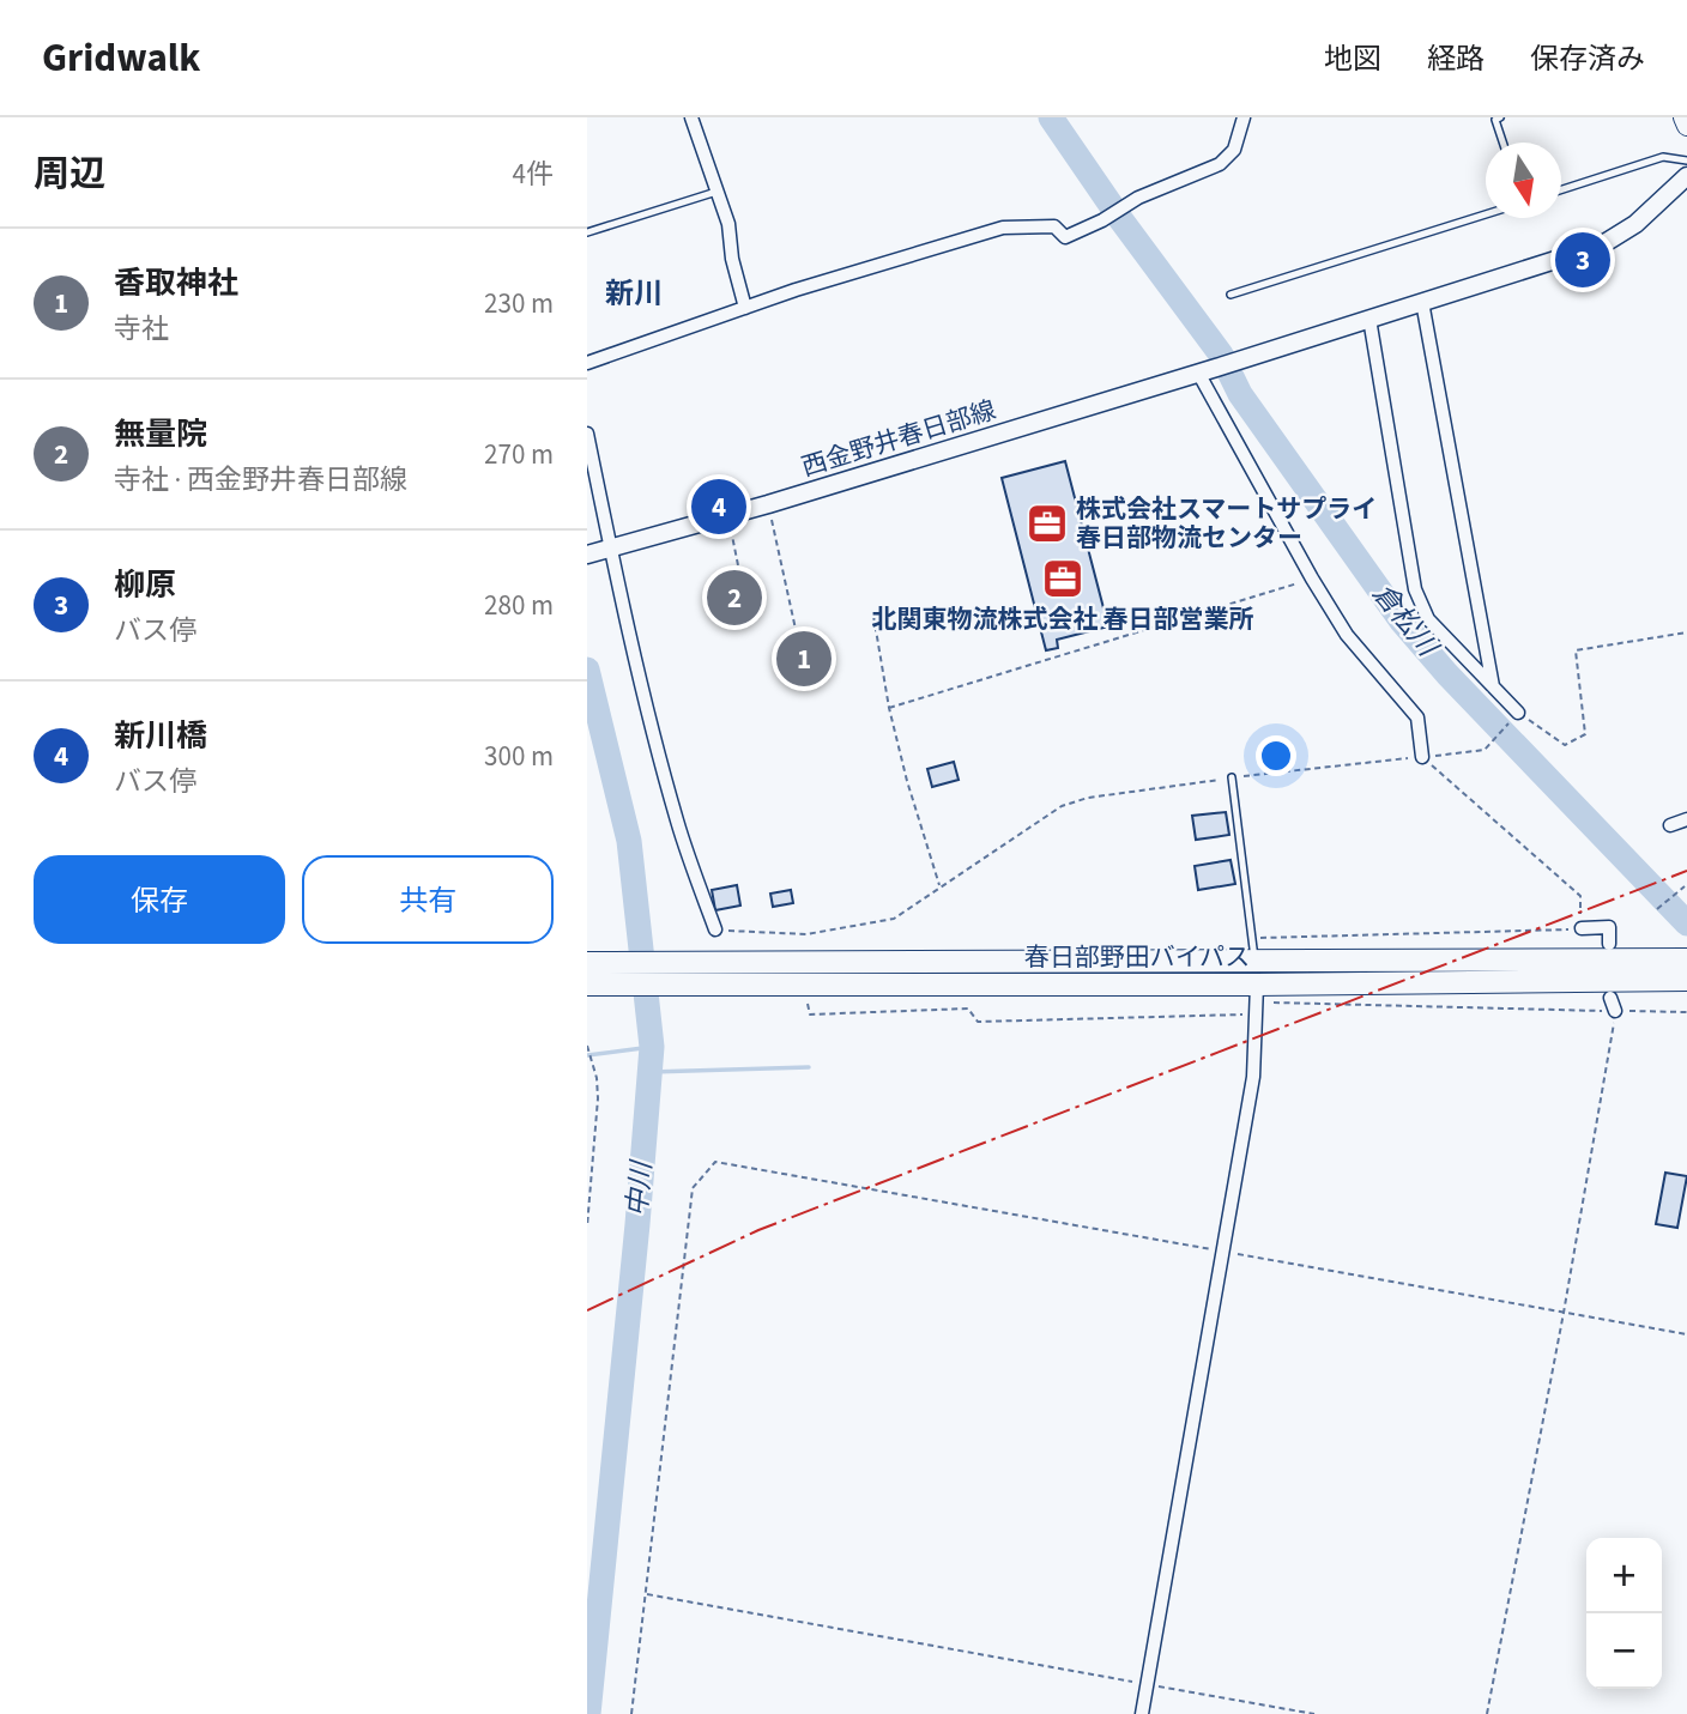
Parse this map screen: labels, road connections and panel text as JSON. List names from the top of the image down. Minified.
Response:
{"streets":{"highway":["春日部野田バイパス"],"main road":["西金野井春日部線"]},"districts":["新川"],"water":["倉松川","中川"],"places":{"office":["株式会社スマートサプライ 春日部物流センター","北関東物流株式会社 春日部営業所"]},"north":"bottom","page":{"header":"Gridwalk","nav":["地図","経路","保存済み"],"heading":["周辺","4件"],"list":[{"mark":"1","name":"香取神社","note":"寺社","value":"230 m"},{"mark":"2","name":"無量院","note":"寺社 · 西金野井春日部線","value":"270 m"},{"mark":"3","name":"柳原","note":"バス停","value":"280 m"},{"mark":"4","name":"新川橋","note":"バス停","value":"300 m"}],"pins":["3","4","2","1"],"buttons":["保存","共有"],"map_buttons":["+","−"]}}
